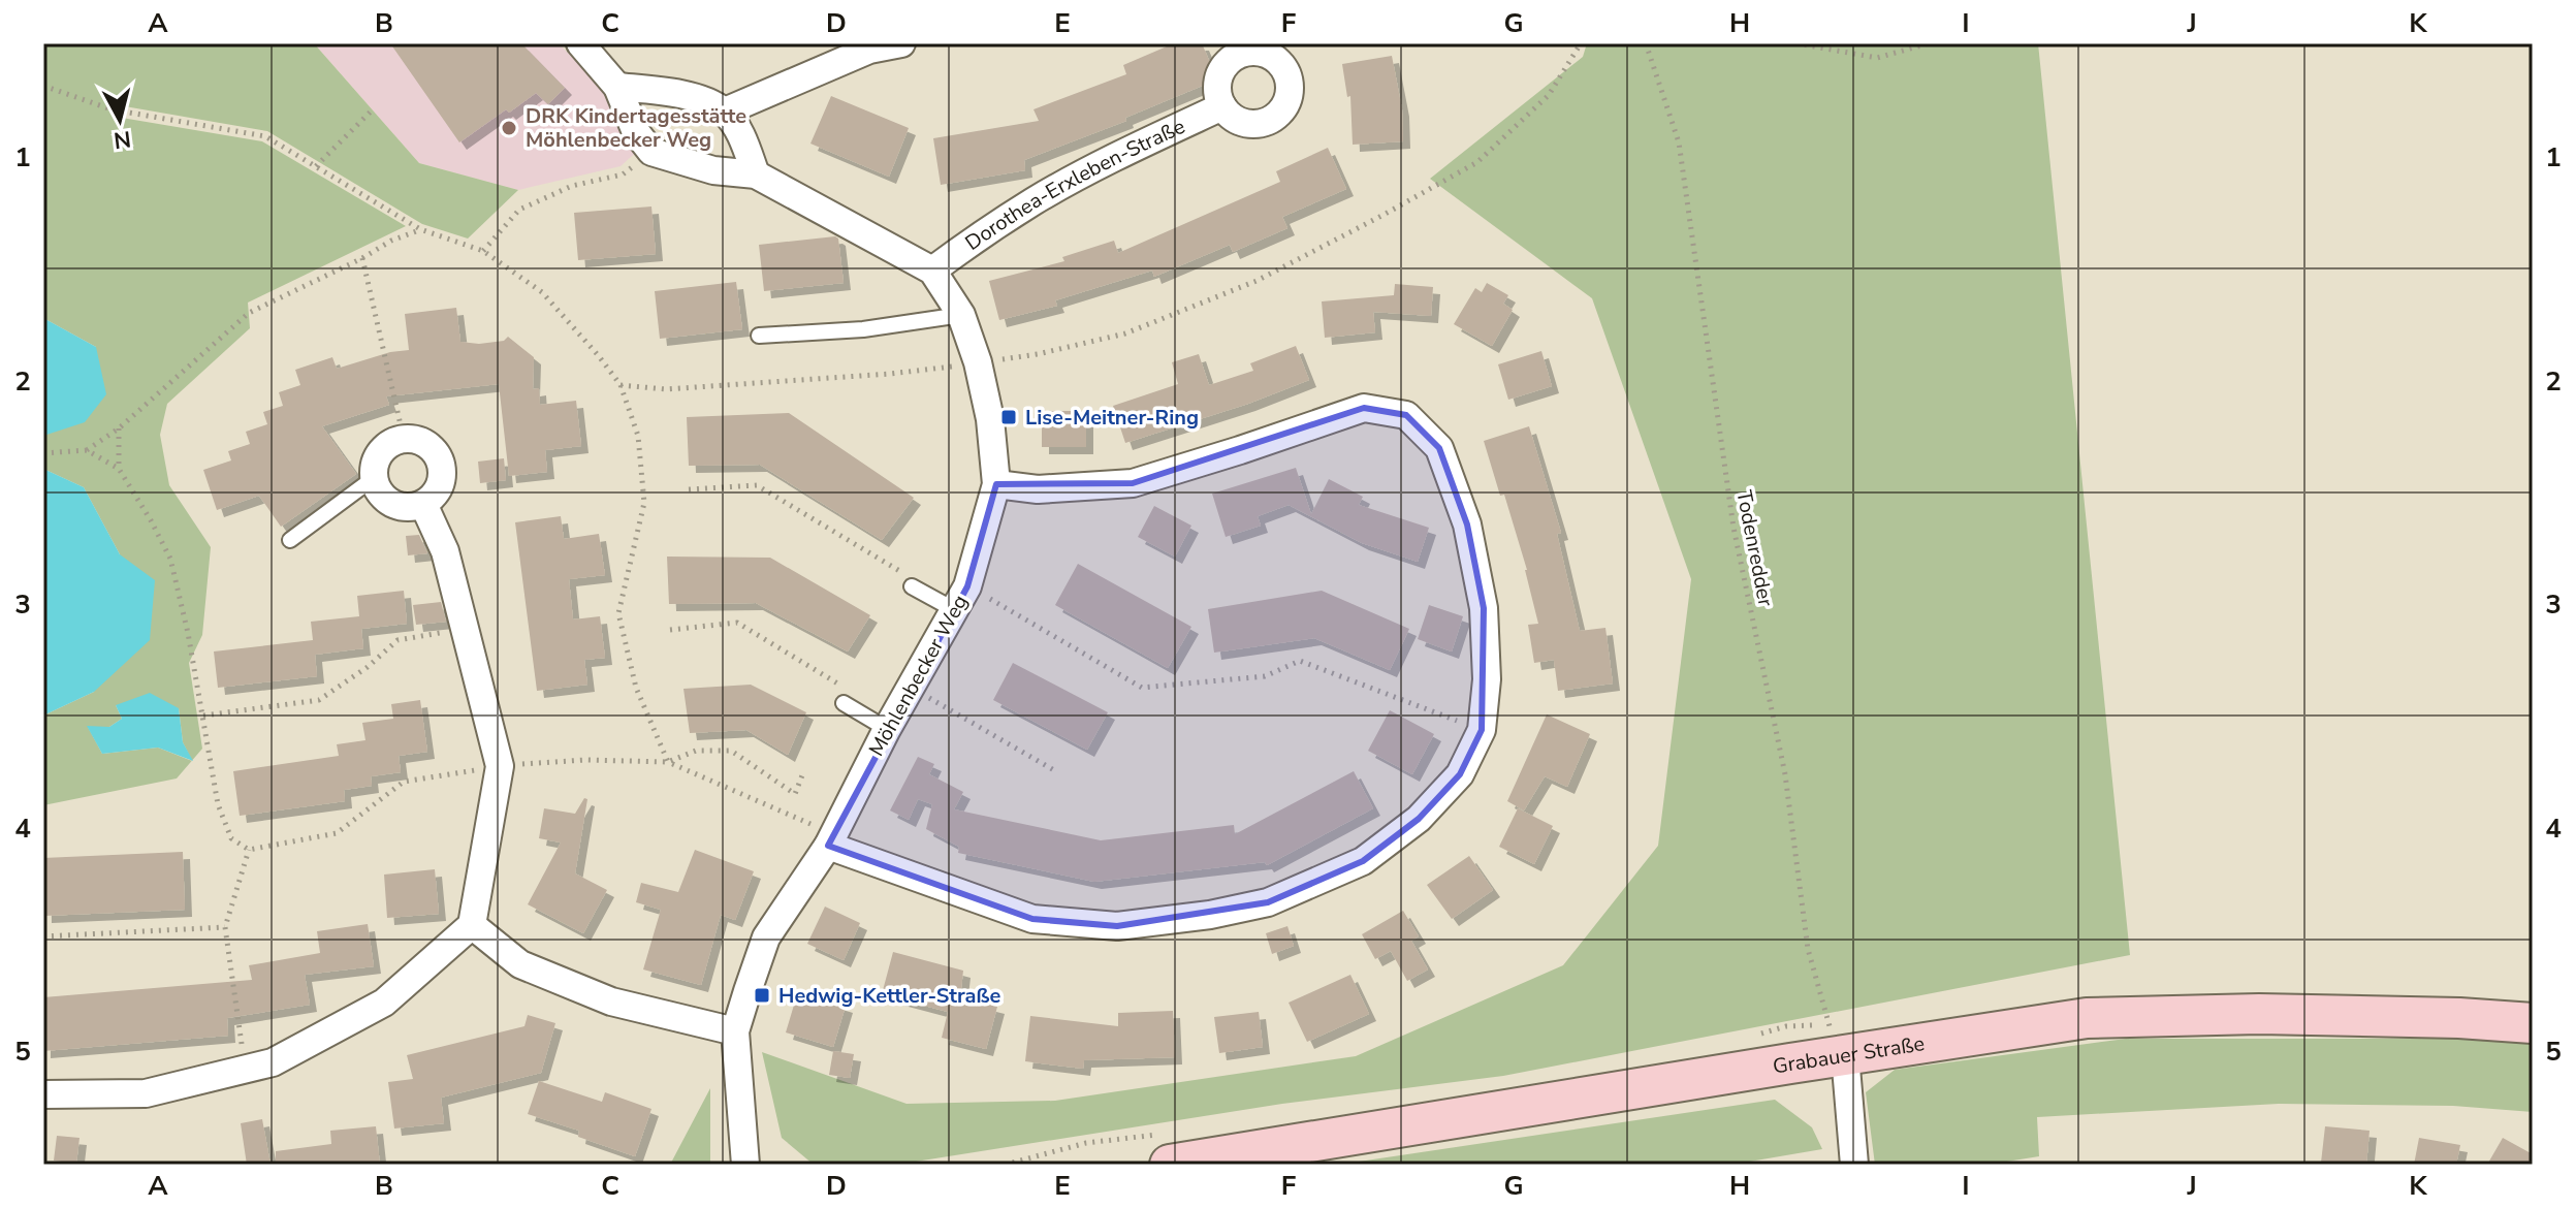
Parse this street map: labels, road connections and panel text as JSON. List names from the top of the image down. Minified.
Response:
{"streets":{"main road":["Grabauer Straße"],"street":["Dorothea-Erxleben-Straße","Möhlenbecker Weg"],"path":["Todenredder"]},"crossings":[["Dorothea-Erxleben-Straße","Möhlenbecker Weg"],["Todenredder","Grabauer Straße"]],"places":{"other":["DRK Kindertagesstätte Möhlenbecker Weg"],"transit":["Lise-Meitner-Ring","Hedwig-Kettler-Straße"]},"north":"bottom","grid":{"columns":["A","B","C","D","E","F","G","H","I","J","K"],"rows":["1","2","3","4","5"]}}
